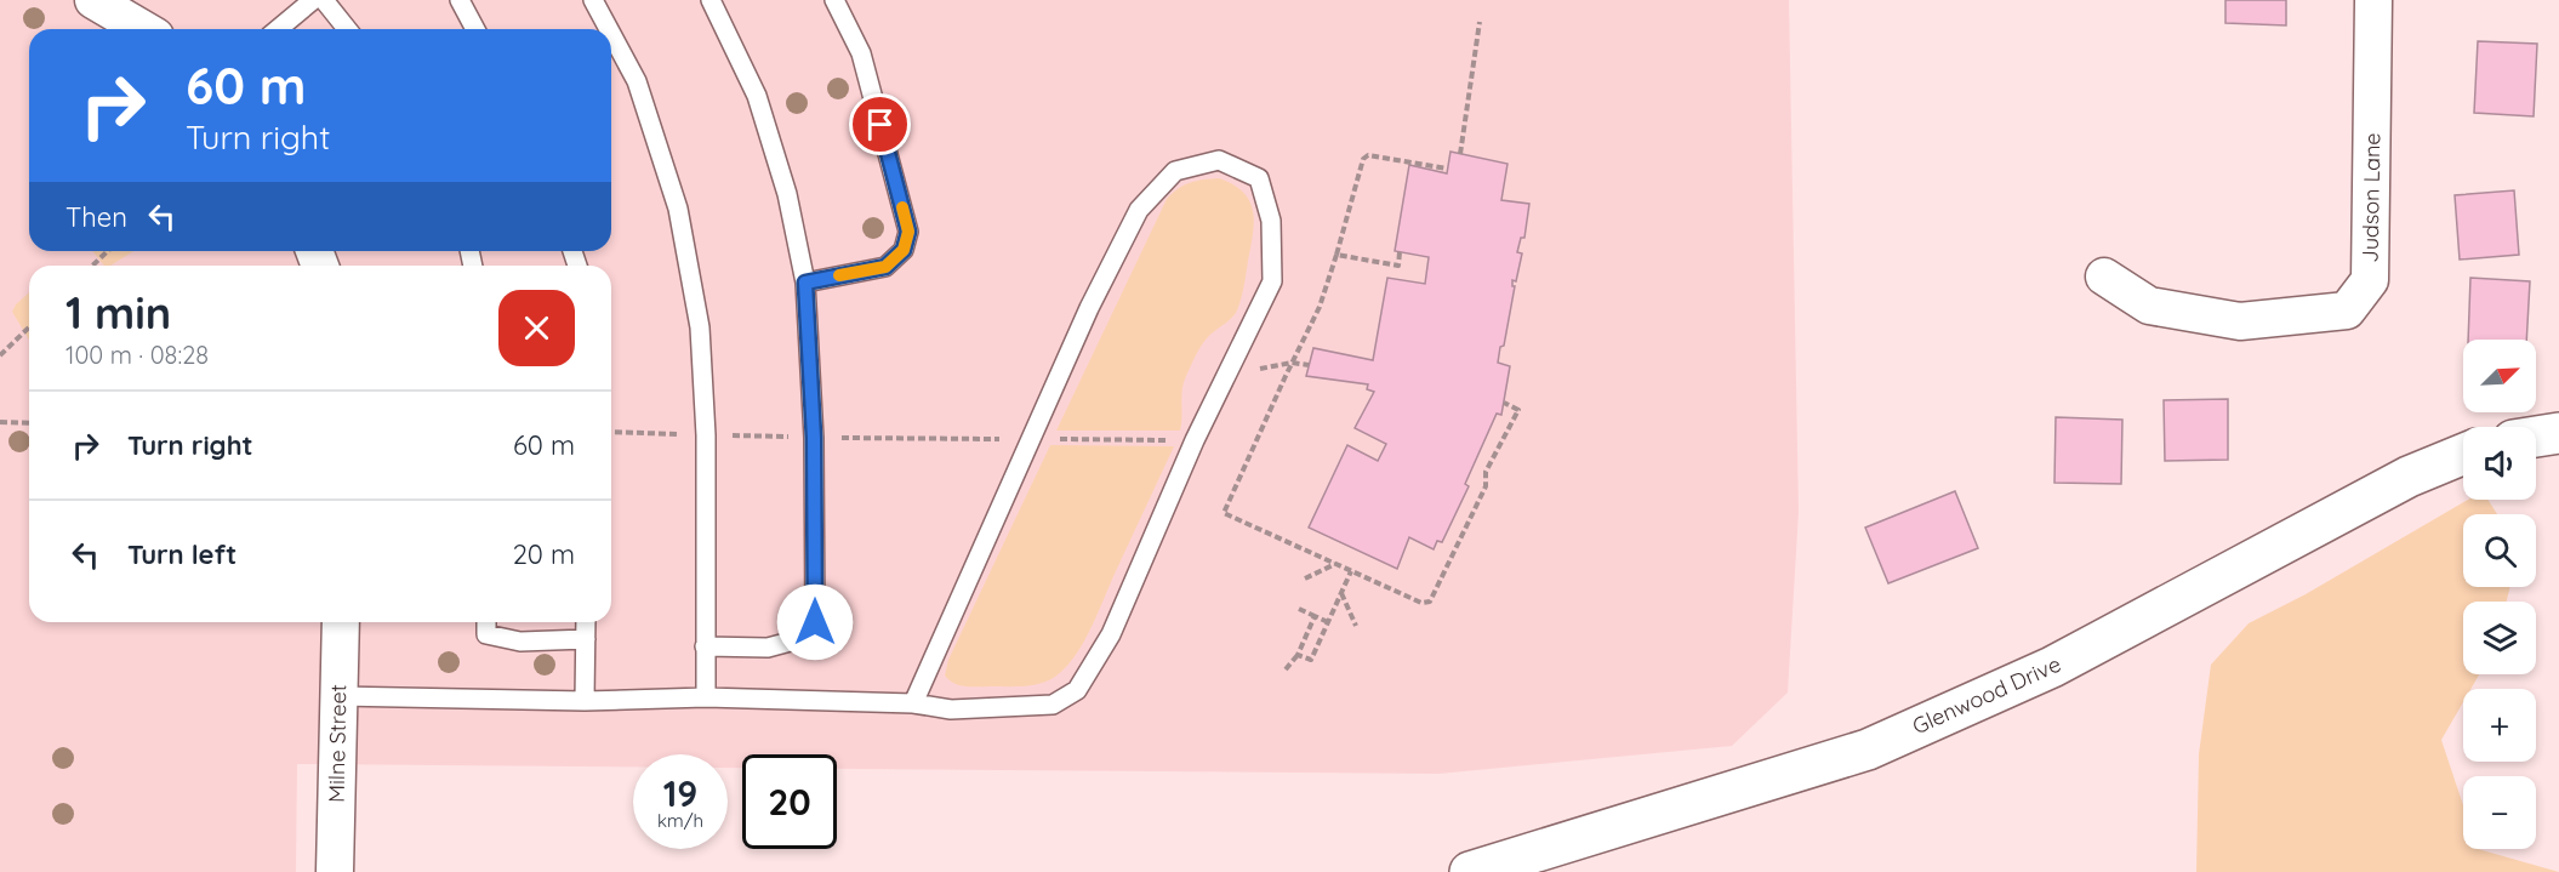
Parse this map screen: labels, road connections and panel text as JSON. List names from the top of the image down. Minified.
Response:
{"streets":{"street":["Judson Lane","Glenwood Drive","Milne Street"]},"north":"top right","page":{"turn":["60 m","Turn right"],"then":"Then","heading":["1 min","100 m · 08:28"],"map_buttons":["+","−"],"list":[{"name":"Turn right","value":"60 m"},{"name":"Turn left","value":"20 m"}],"speed":"19 km/h","limit":"20"}}
